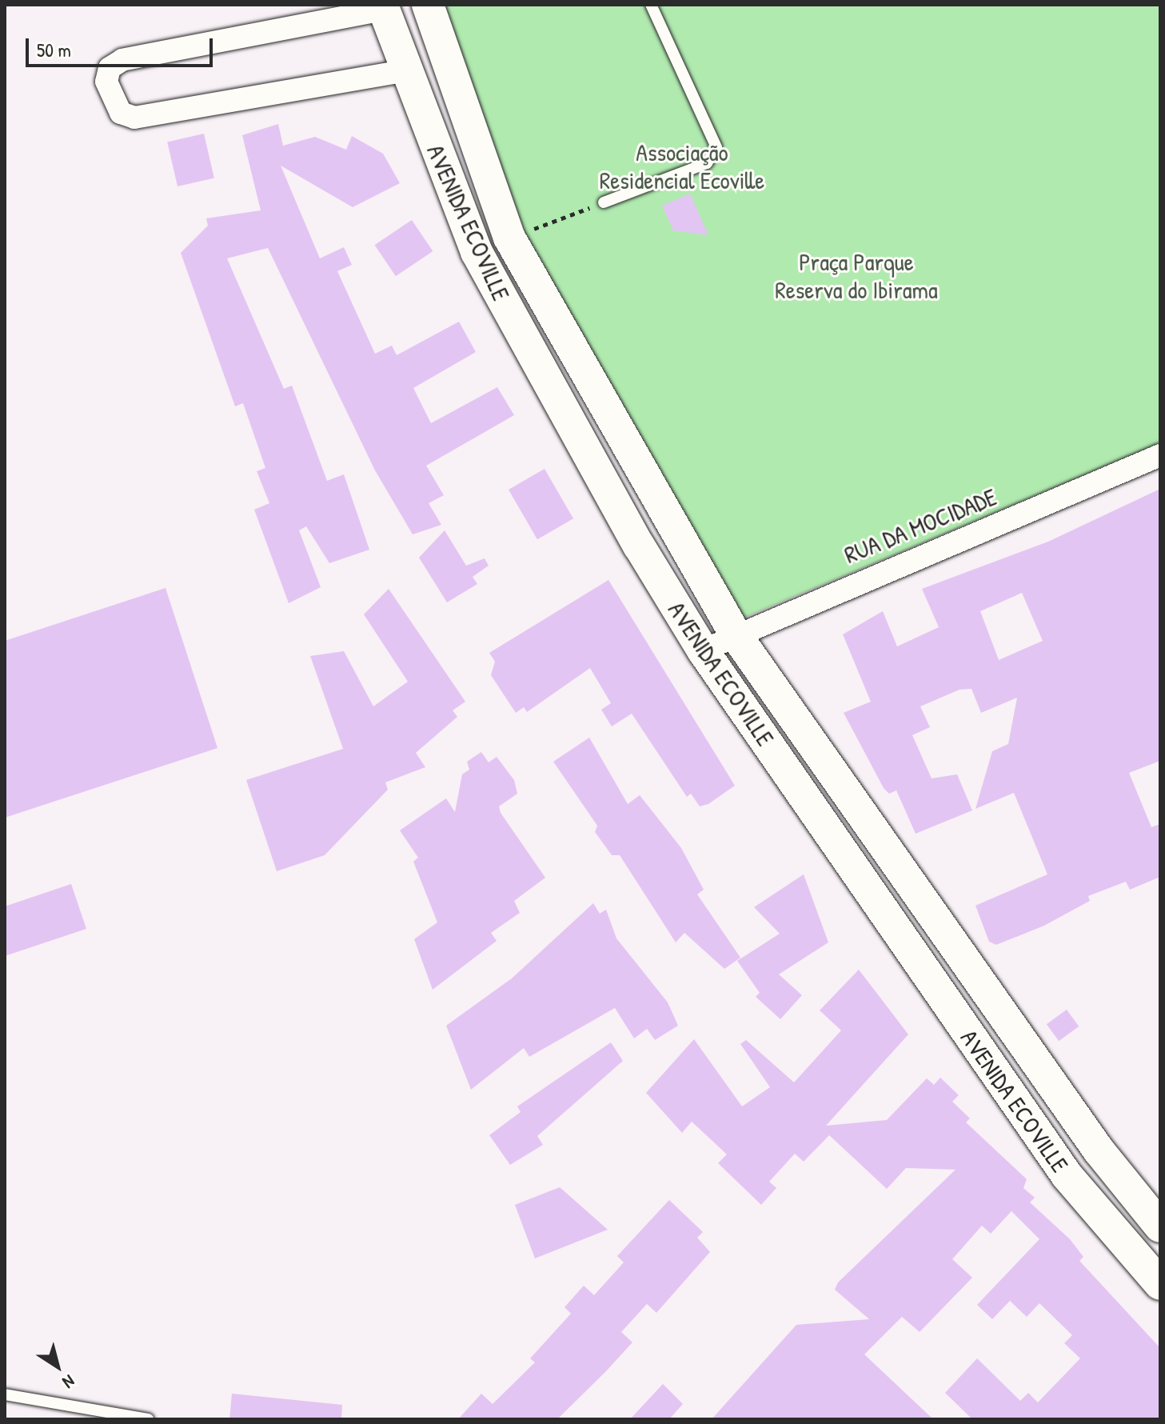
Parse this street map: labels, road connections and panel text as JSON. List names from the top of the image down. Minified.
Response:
{"streets":{"street":["AVENIDA ECOVILLE","RUA DA MOCIDADE"]},"crossings":[["AVENIDA ECOVILLE","RUA DA MOCIDADE"]],"parks":["Associação Residencial Ecoville","Praça Parque Reserva do Ibirama"],"scale_bar":"50 m","north":"bottom right"}
